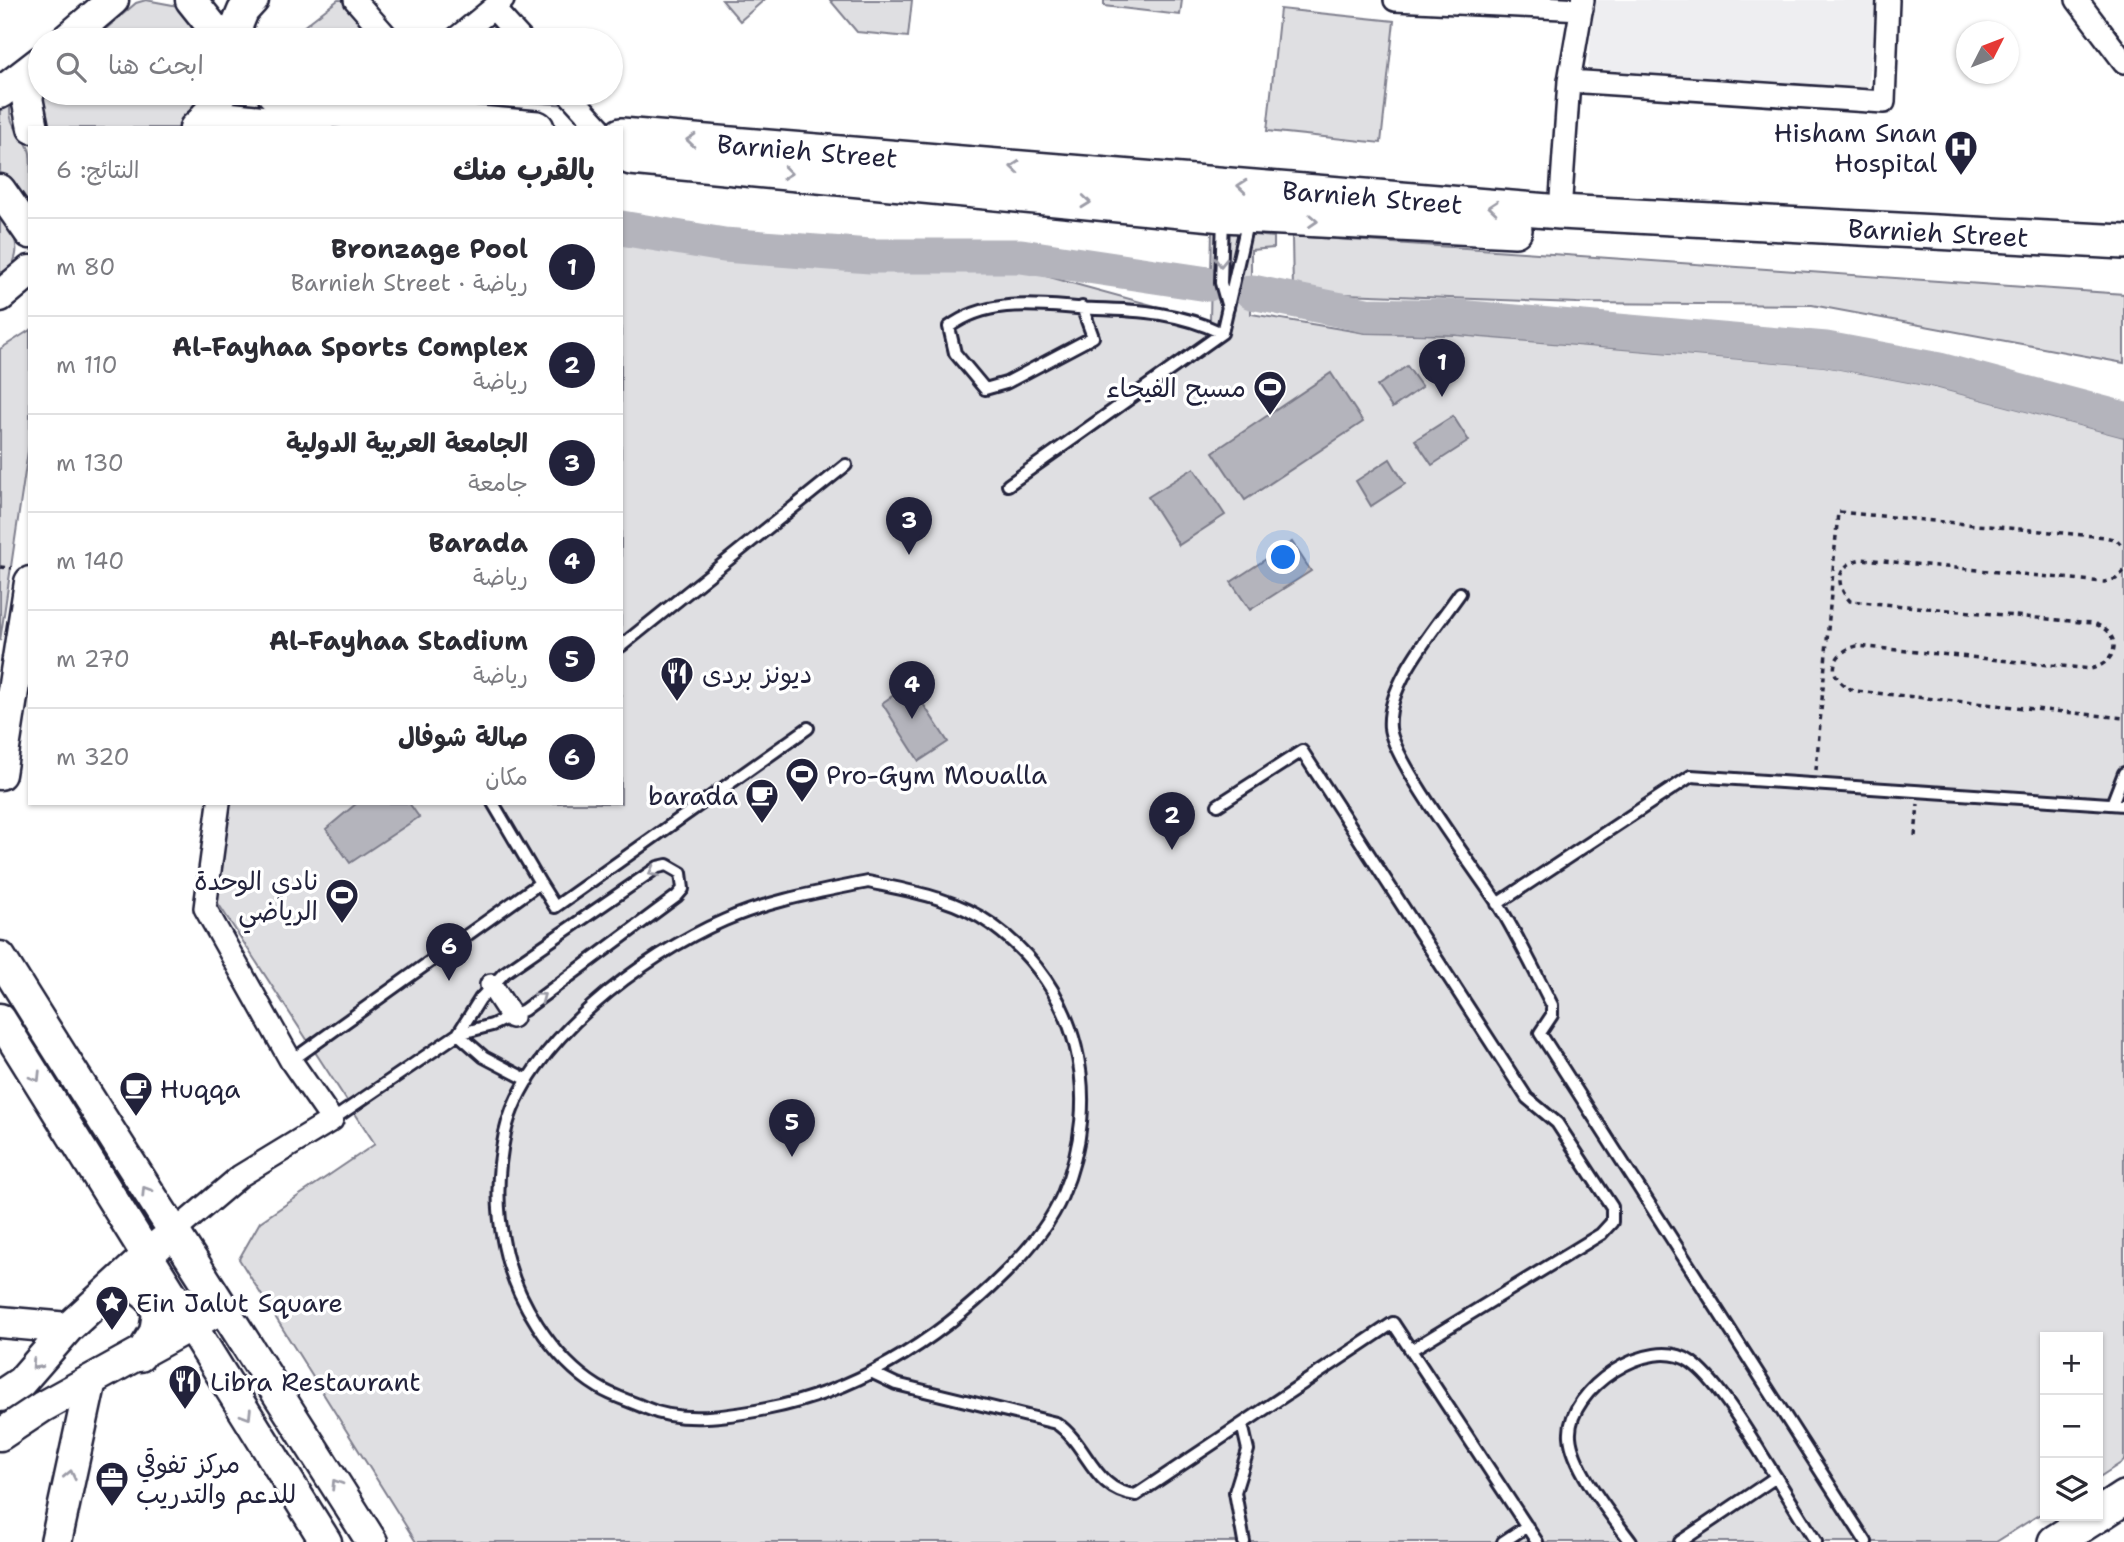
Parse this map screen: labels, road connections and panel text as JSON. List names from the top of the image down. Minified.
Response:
{"streets":{"main road":["Barnieh Street"]},"places":{"hospital":["Hisham Snan Hospital"],"sports":["مسبح الفيحاء","Pro-Gym Moualla","نادي الوحدة الرياضي"],"restaurant":["ديونز بردى","Libra Restaurant"],"cafe":["barada","Huqqa"],"place":["Ein Jalut Square"],"office":["مركز تفوقي للدعم والتدريب"]},"north":"top right","page":{"search":"ابحث هنا","heading":["بالقرب منك","النتائج: 6"],"list":[{"mark":"1","name":"Bronzage Pool","note":"رياضة · Barnieh Street","value":"80 m"},{"mark":"2","name":"Al-Fayhaa Sports Complex","note":"رياضة","value":"110 m"},{"mark":"3","name":"الجامعة العربية الدولية","note":"جامعة","value":"130 m"},{"mark":"4","name":"Barada","note":"رياضة","value":"140 m"},{"mark":"5","name":"Al-Fayhaa Stadium","note":"رياضة","value":"270 m"},{"mark":"6","name":"صالة شوفال","note":"مكان","value":"320 m"}],"pins":["1","3","4","2","6","5"],"map_buttons":["+","−"]}}
